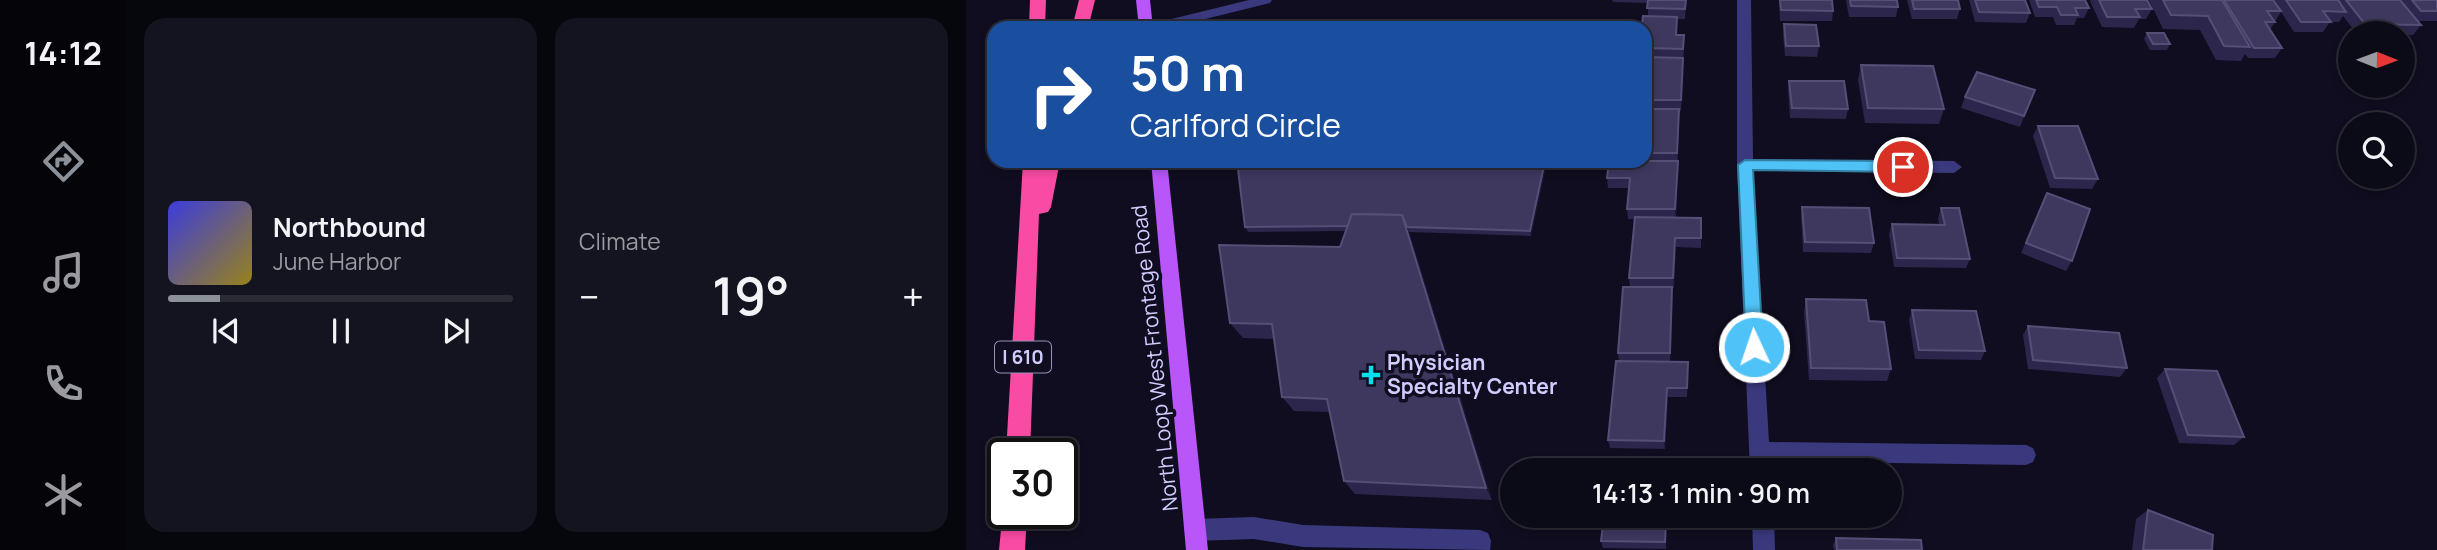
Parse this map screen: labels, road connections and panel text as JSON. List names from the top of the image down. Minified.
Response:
{"streets":{"highway":["I 610"],"main road":["North Loop West Frontage Road"]},"places":{"health":["Physician Specialty Center"]},"north":"right","page":{"tabs":"14:12","tile":"Climate","turn":["50 m","Carlford Circle"],"song":["Northbound","June Harbor"],"heat":["−","19°","+"],"limit":"30","trip":"14:13 · 1 min · 90 m"}}
